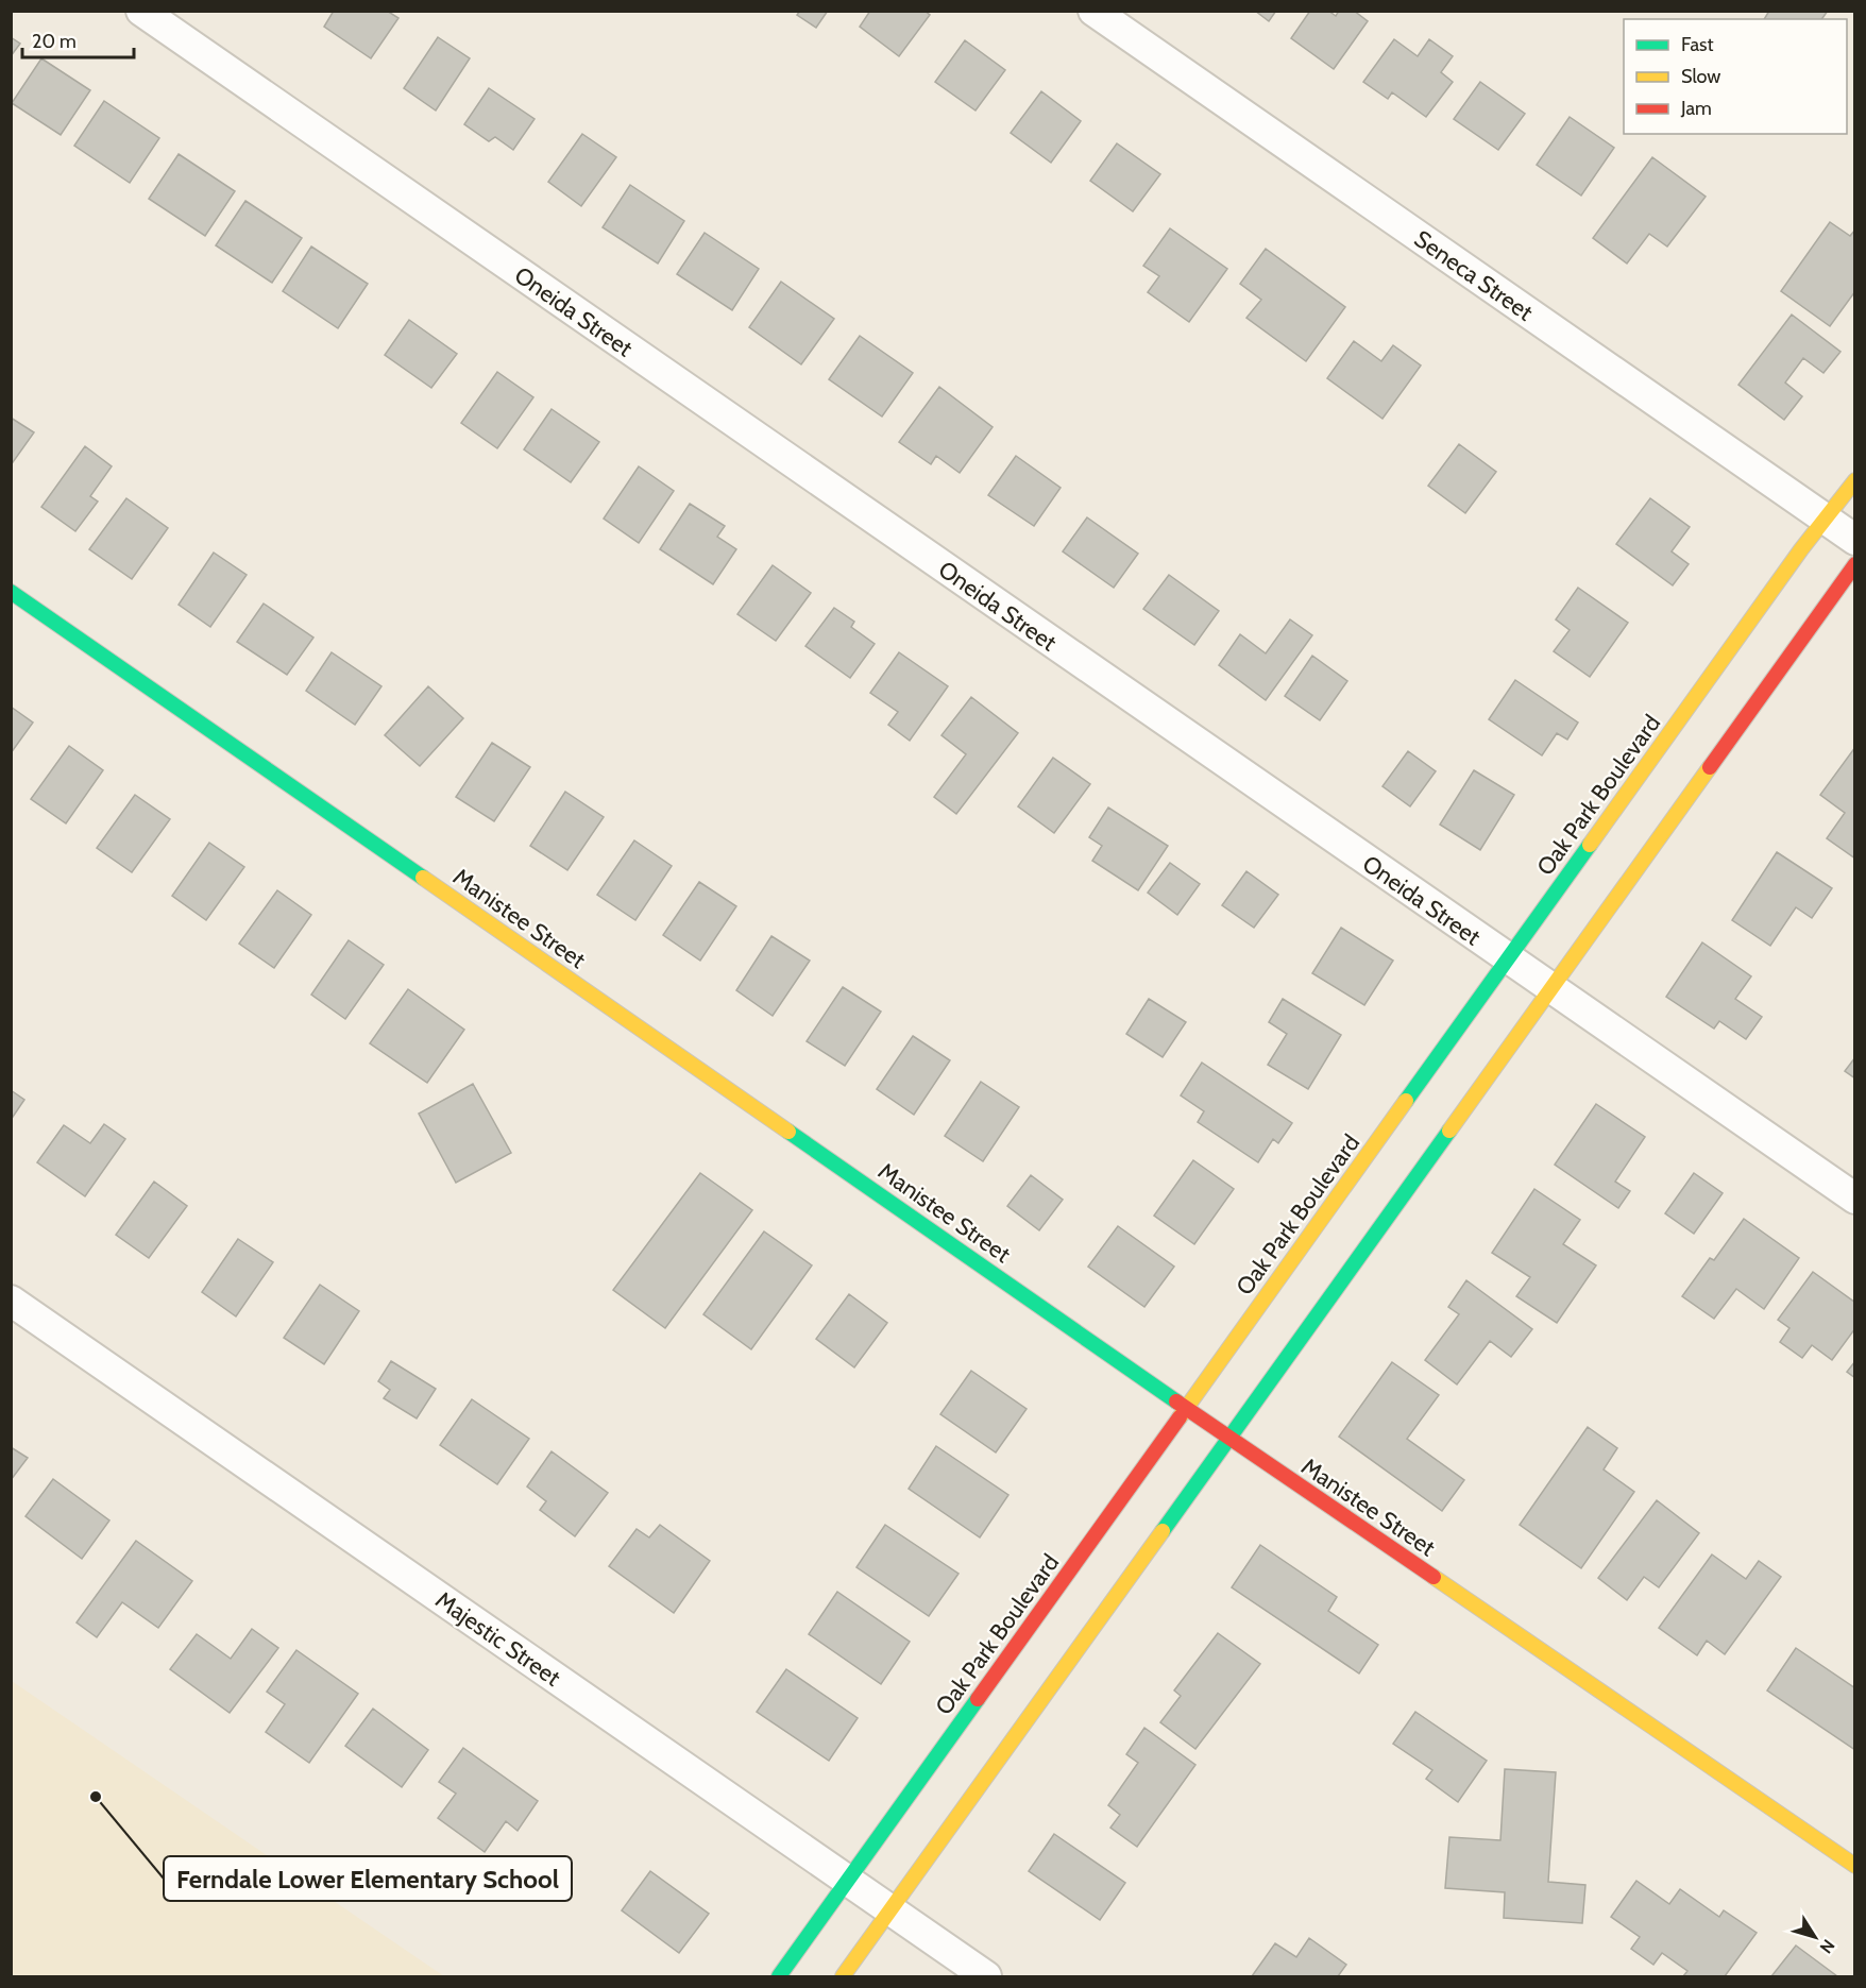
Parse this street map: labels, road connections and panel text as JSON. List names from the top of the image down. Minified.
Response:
{"streets":{"street":["Seneca Street","Oneida Street","Oak Park Boulevard","Manistee Street","Majestic Street"]},"crossings":[["Seneca Street","Oak Park Boulevard"],["Oneida Street","Oak Park Boulevard"],["Oak Park Boulevard","Manistee Street"],["Oak Park Boulevard","Majestic Street"]],"places":["Ferndale Lower Elementary School"],"legend":["Fast","Slow","Jam"],"scale_bar":"20 m","north":"bottom right"}
